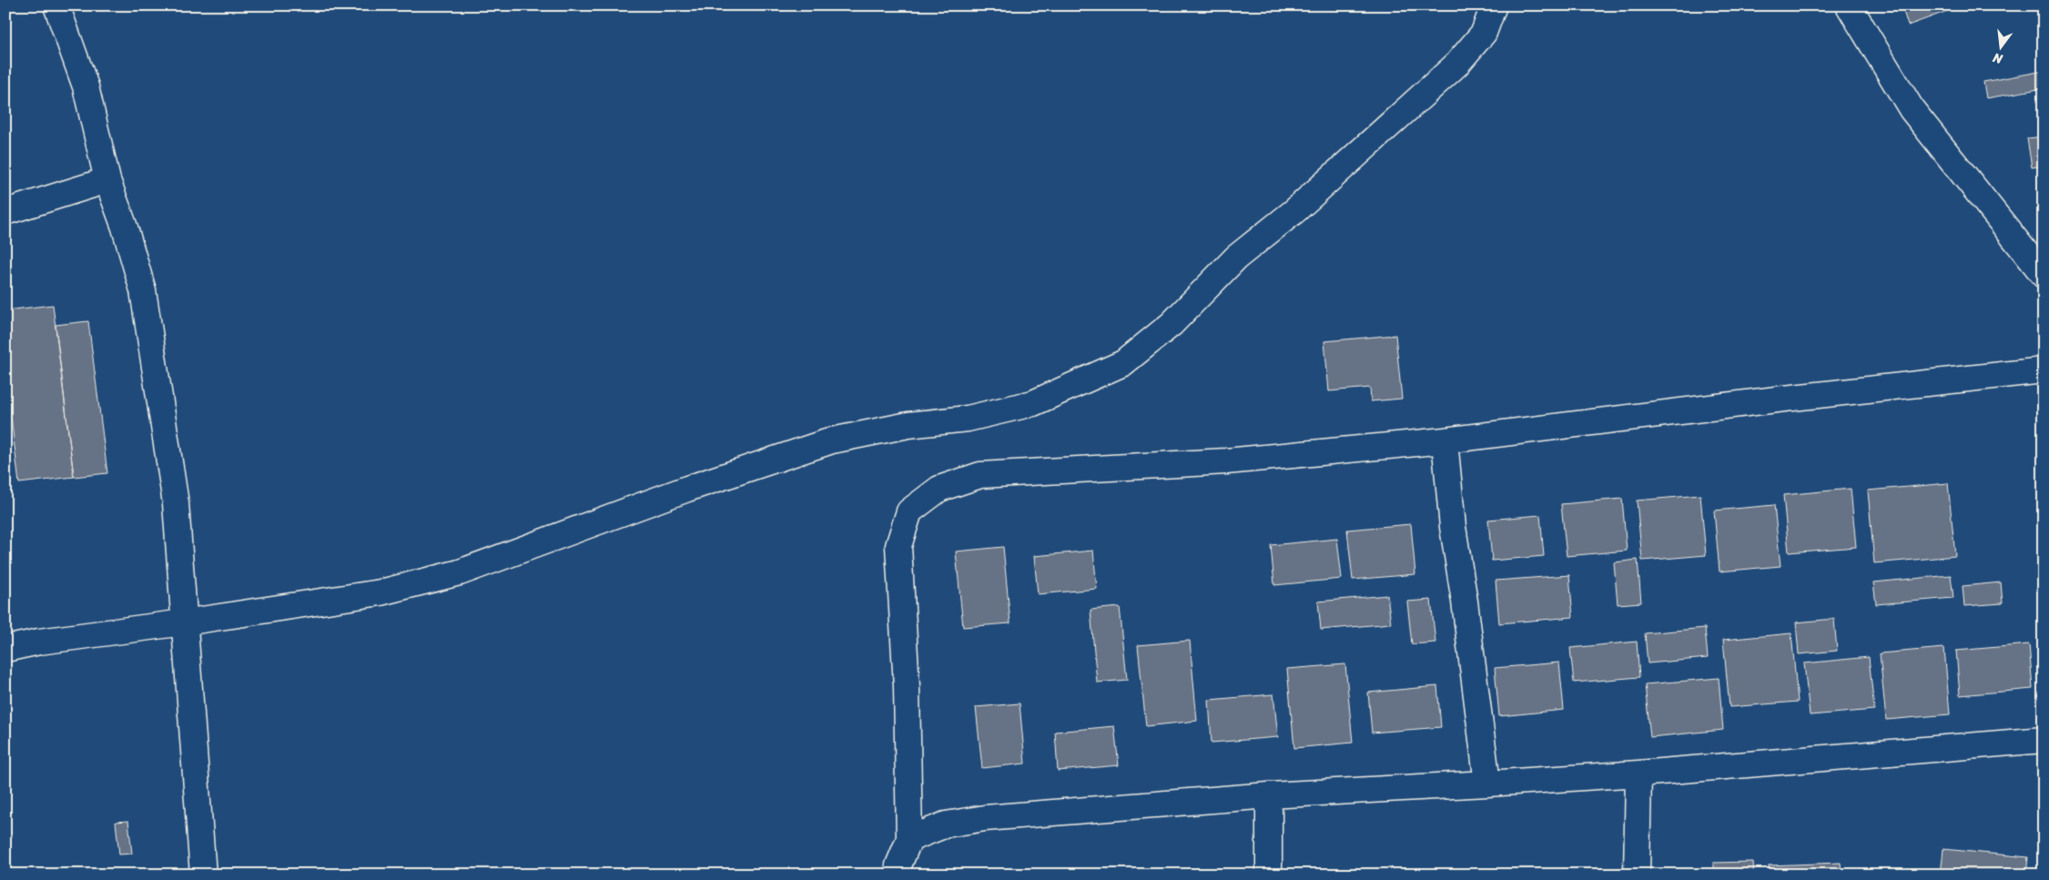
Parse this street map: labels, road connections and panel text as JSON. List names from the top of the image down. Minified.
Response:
{"north":"bottom"}
